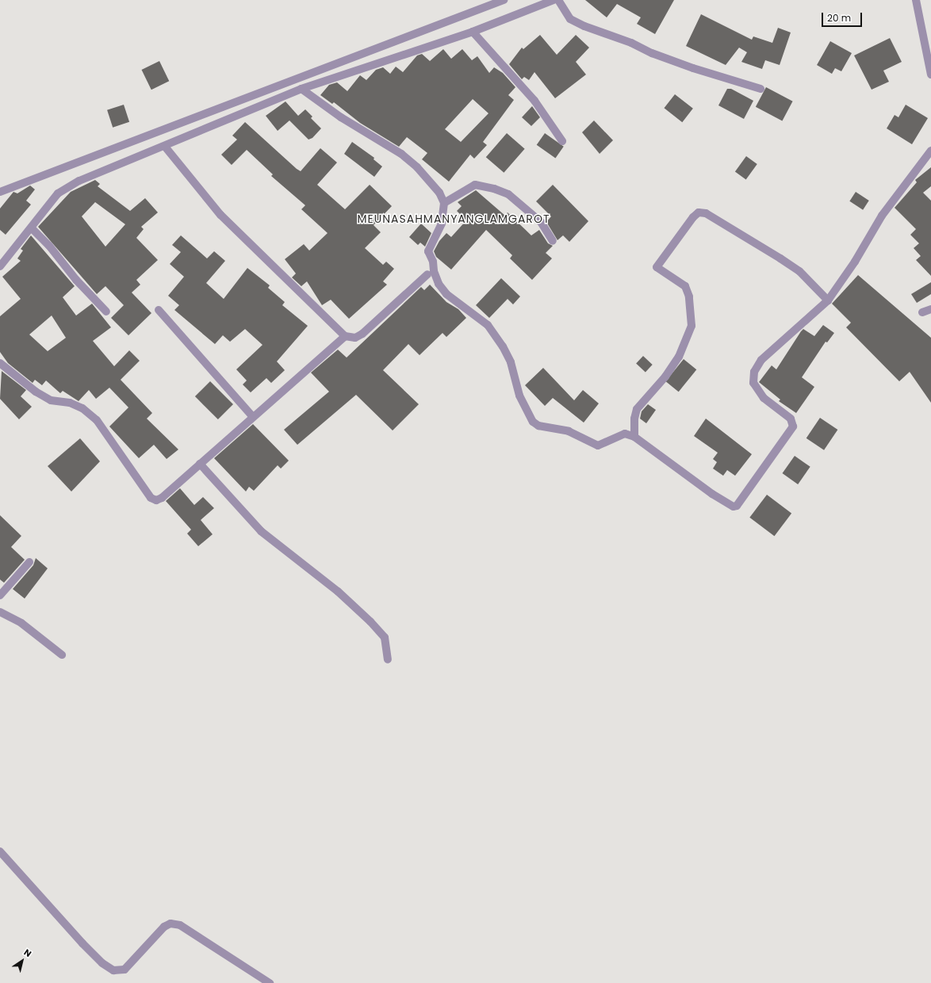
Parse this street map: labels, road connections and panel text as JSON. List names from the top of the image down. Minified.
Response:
{"districts":["MEUNASAHMANYANGLAMGAROT"],"scale_bar":"20 m","north":"top right"}
